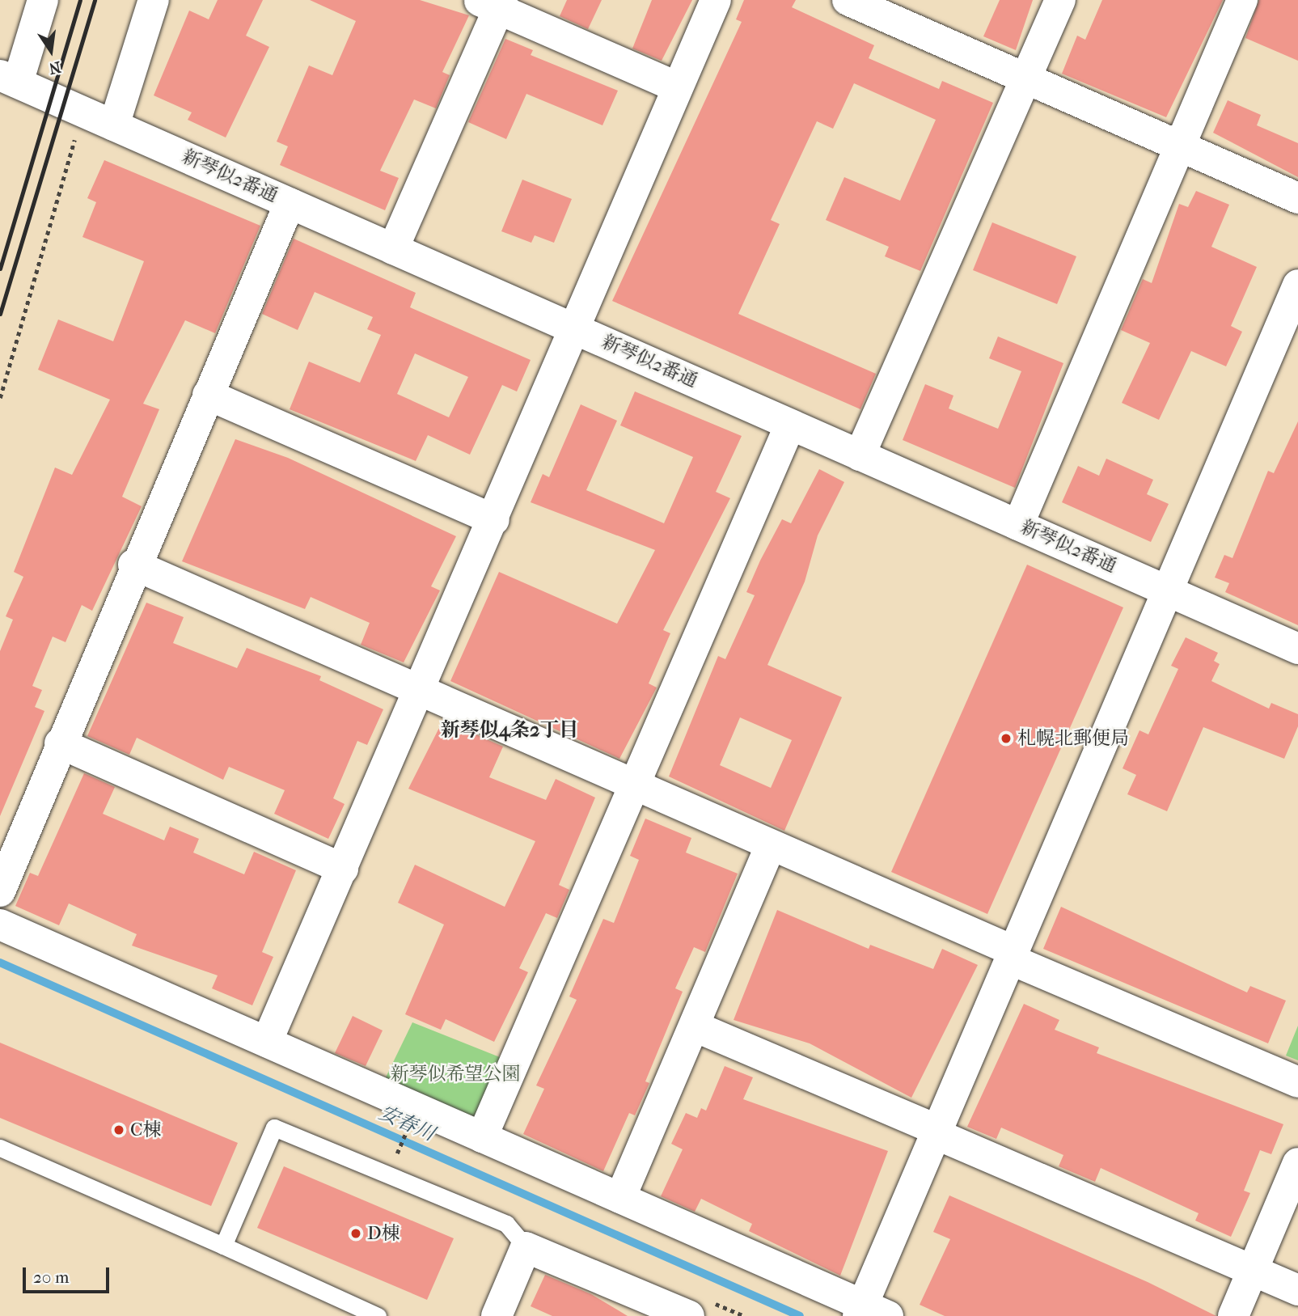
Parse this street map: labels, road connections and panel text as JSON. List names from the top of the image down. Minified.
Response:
{"streets":{"street":["新琴似2番通"]},"districts":["新琴似4条2丁目"],"water":["安春川"],"parks":["新琴似希望公園"],"places":["札幌北郵便局","C棟","D棟"],"scale_bar":"20 m","north":"bottom"}
